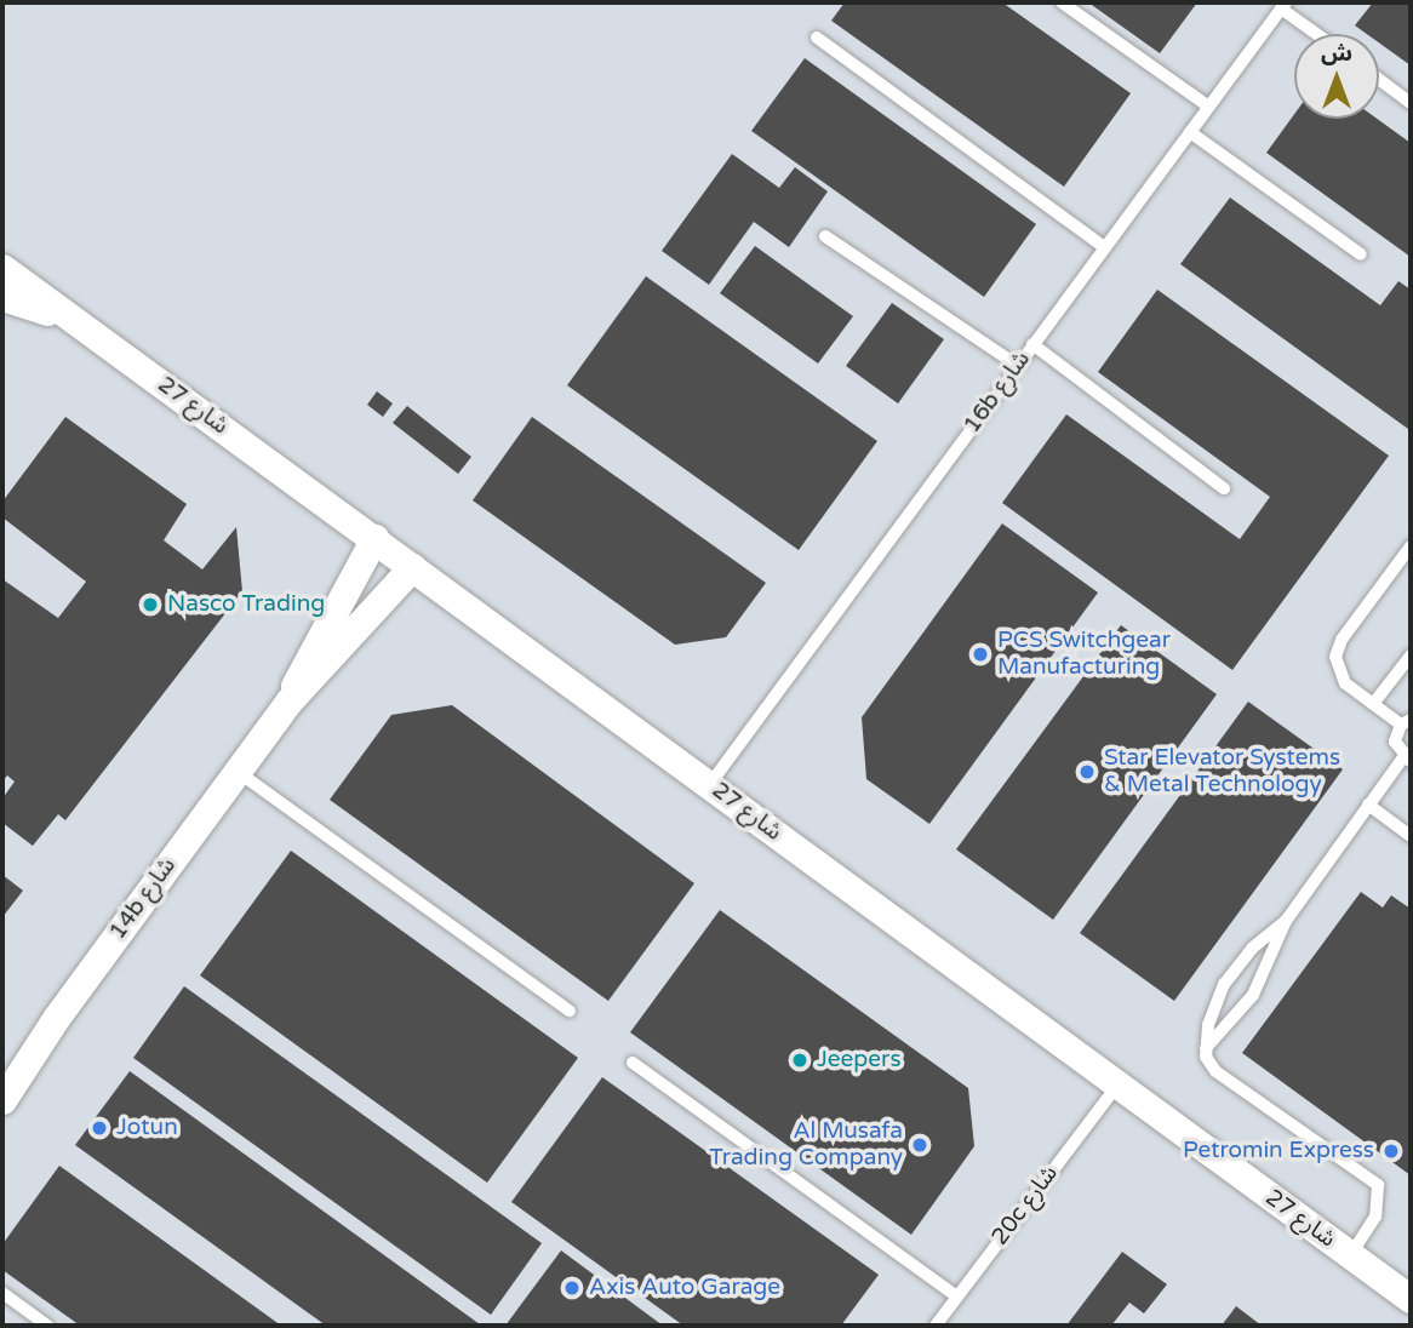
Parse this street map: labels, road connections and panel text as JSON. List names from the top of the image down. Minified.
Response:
{"streets":{"street":["شارع 27","14b شارع"],"lane":["16b شارع","20c شارع"]},"crossings":[["16b شارع","شارع 27"],["شارع 27","14b شارع"],["شارع 27","20c شارع"]],"places":["Nasco Trading","PCS Switchgear Manufacturing","Star Elevator Systems & Metal Technology","Jeepers","Jotun","Al Musafa Trading Company","Petromin Express","Axis Auto Garage"],"north":"top"}
